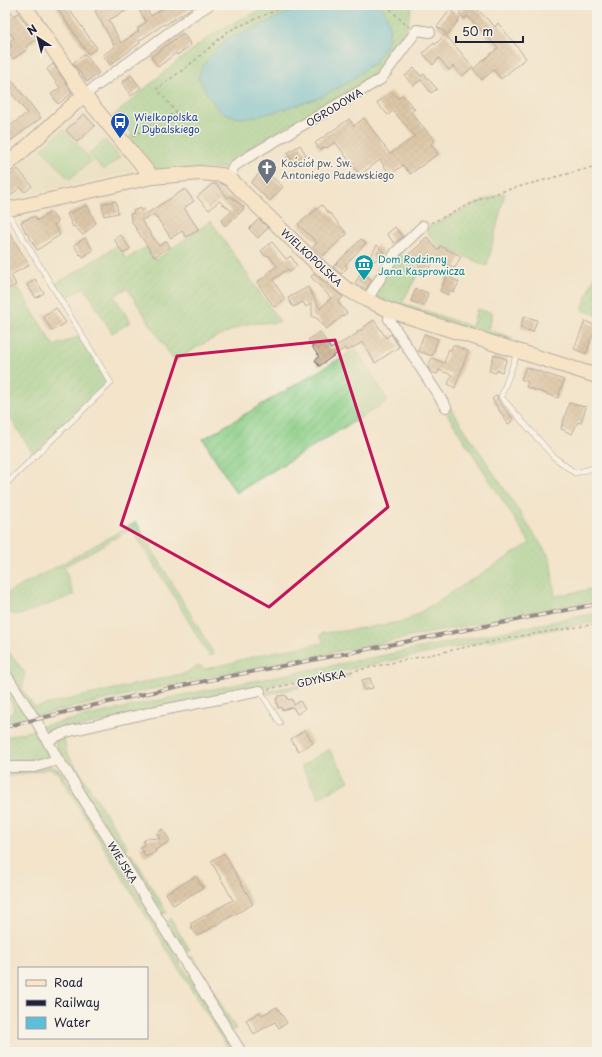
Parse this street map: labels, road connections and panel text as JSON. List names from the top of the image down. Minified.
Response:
{"streets":{"street":["OGRODOWA","WIELKOPOLSKA","WIEJSKA"],"path":["GDYŃSKA"]},"crossings":[["OGRODOWA","WIELKOPOLSKA"]],"places":{"bus stop":["Wielkopolska / Dybalskiego"],"church":["Kościół pw. Św. Antoniego Padewskiego"],"museum":["Dom Rodzinny Jana Kasprowicza"]},"legend":["Road","Railway","Water"],"scale_bar":"50 m","north":"top left"}
